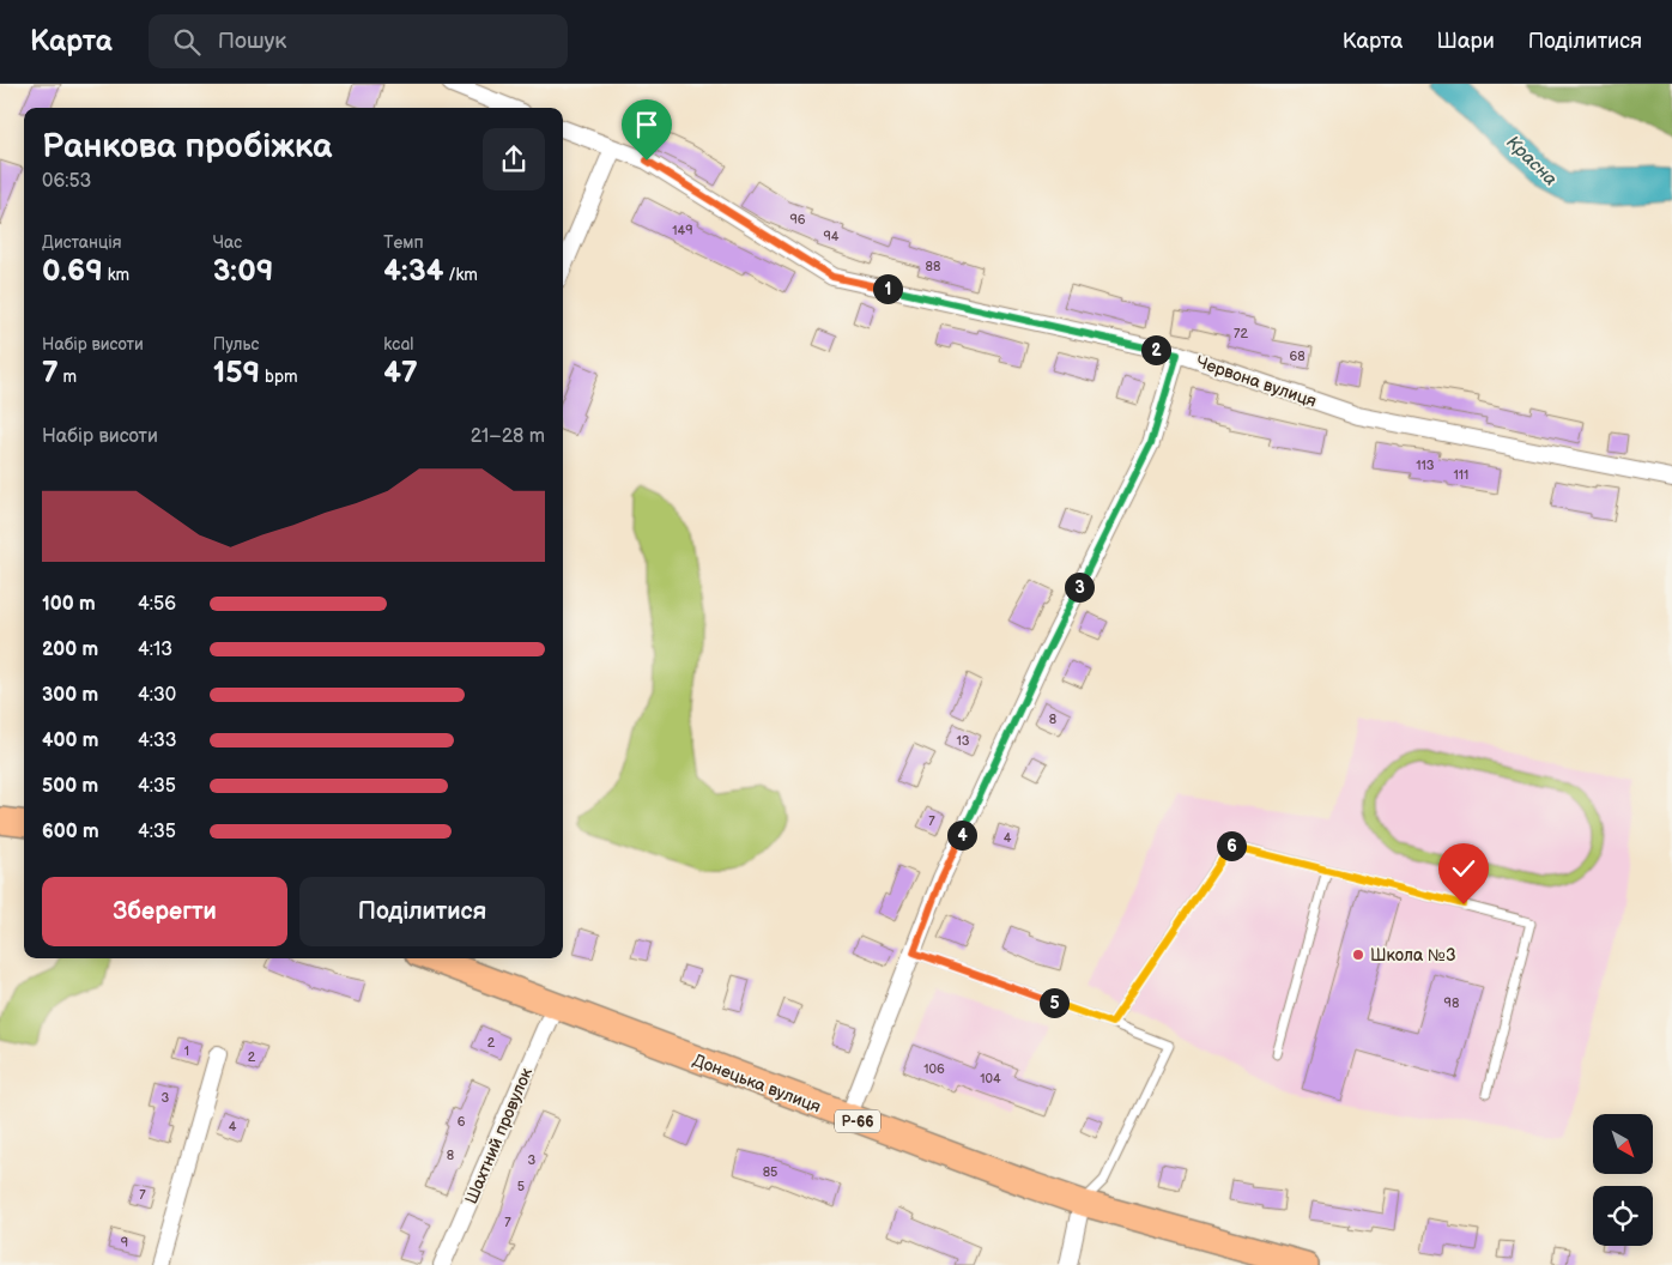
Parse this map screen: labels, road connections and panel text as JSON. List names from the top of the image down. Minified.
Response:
{"streets":{"main road":["Донецька вулиця","Р-66"],"street":["Червона вулиця","Шахтний провулок"]},"crossings":[["Донецька вулиця","Шахтний провулок"]],"water":["Красна"],"places":["Школа №3"],"house_numbers":["96","149","94","88","72","68","113","111","8","13","7","4","98","2","1","2","106","104","3","6","4","8","3","85","5","7","7","9"],"north":"bottom right","page":{"header":"Карта","search":"Пошук","nav":["Карта","Шари","Поділитися"],"heading":["Ранкова пробіжка","06:53"],"stats":[["Дистанція","0.69 km"],["Час","3:09"],["Темп","4:34 /km"],["Набір висоти","7 m"],["Пульс","159 bpm"],["kcal","47"]],"pins":["1","2","3","4","6","5"],"chart":["Набір висоти","21–28 m"],"list":[{"name":"100 m","note":"4:56"},{"name":"200 m","note":"4:13"},{"name":"300 m","note":"4:30"},{"name":"400 m","note":"4:33"},{"name":"500 m","note":"4:35"},{"name":"600 m","note":"4:35"}],"buttons":["Зберегти","Поділитися"]}}
